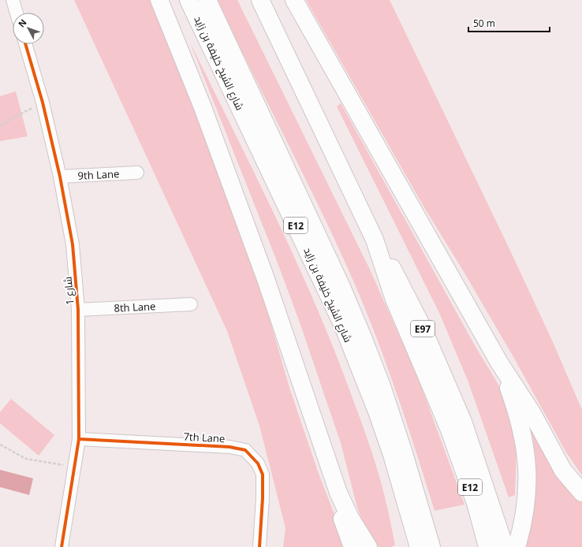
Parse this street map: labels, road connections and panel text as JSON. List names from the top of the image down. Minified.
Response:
{"streets":{"highway":["شارع الشيخ خليفة بن زايد","E12","E97"],"street":["9th Lane","شارع 1","8th Lane","7th Lane"]},"crossings":[["9th Lane","شارع 1"],["E12","E97"],["شارع 1","8th Lane"],["شارع 1","7th Lane"]],"scale_bar":"50 m","north":"top left"}
